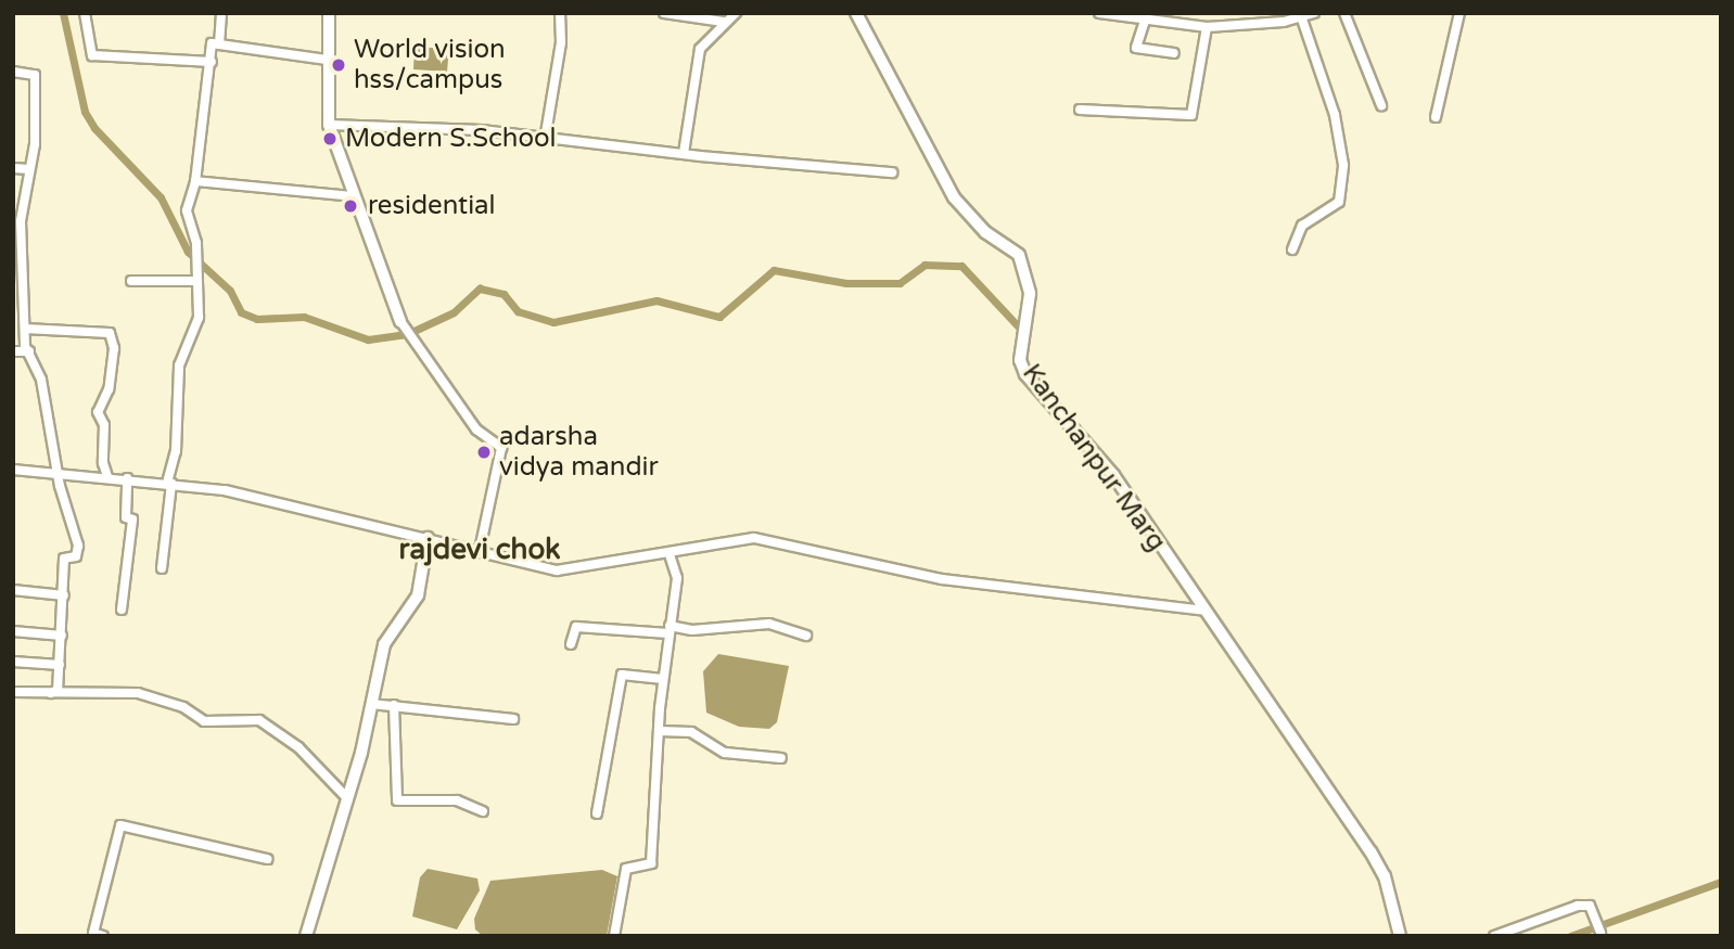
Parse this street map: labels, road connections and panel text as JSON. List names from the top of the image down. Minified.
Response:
{"streets":{"main road":["Kanchanpur Marg"]},"districts":["rajdevi chok"],"places":["World vision hss/campus","Modern S.School","residential","adarsha vidya mandir"]}
